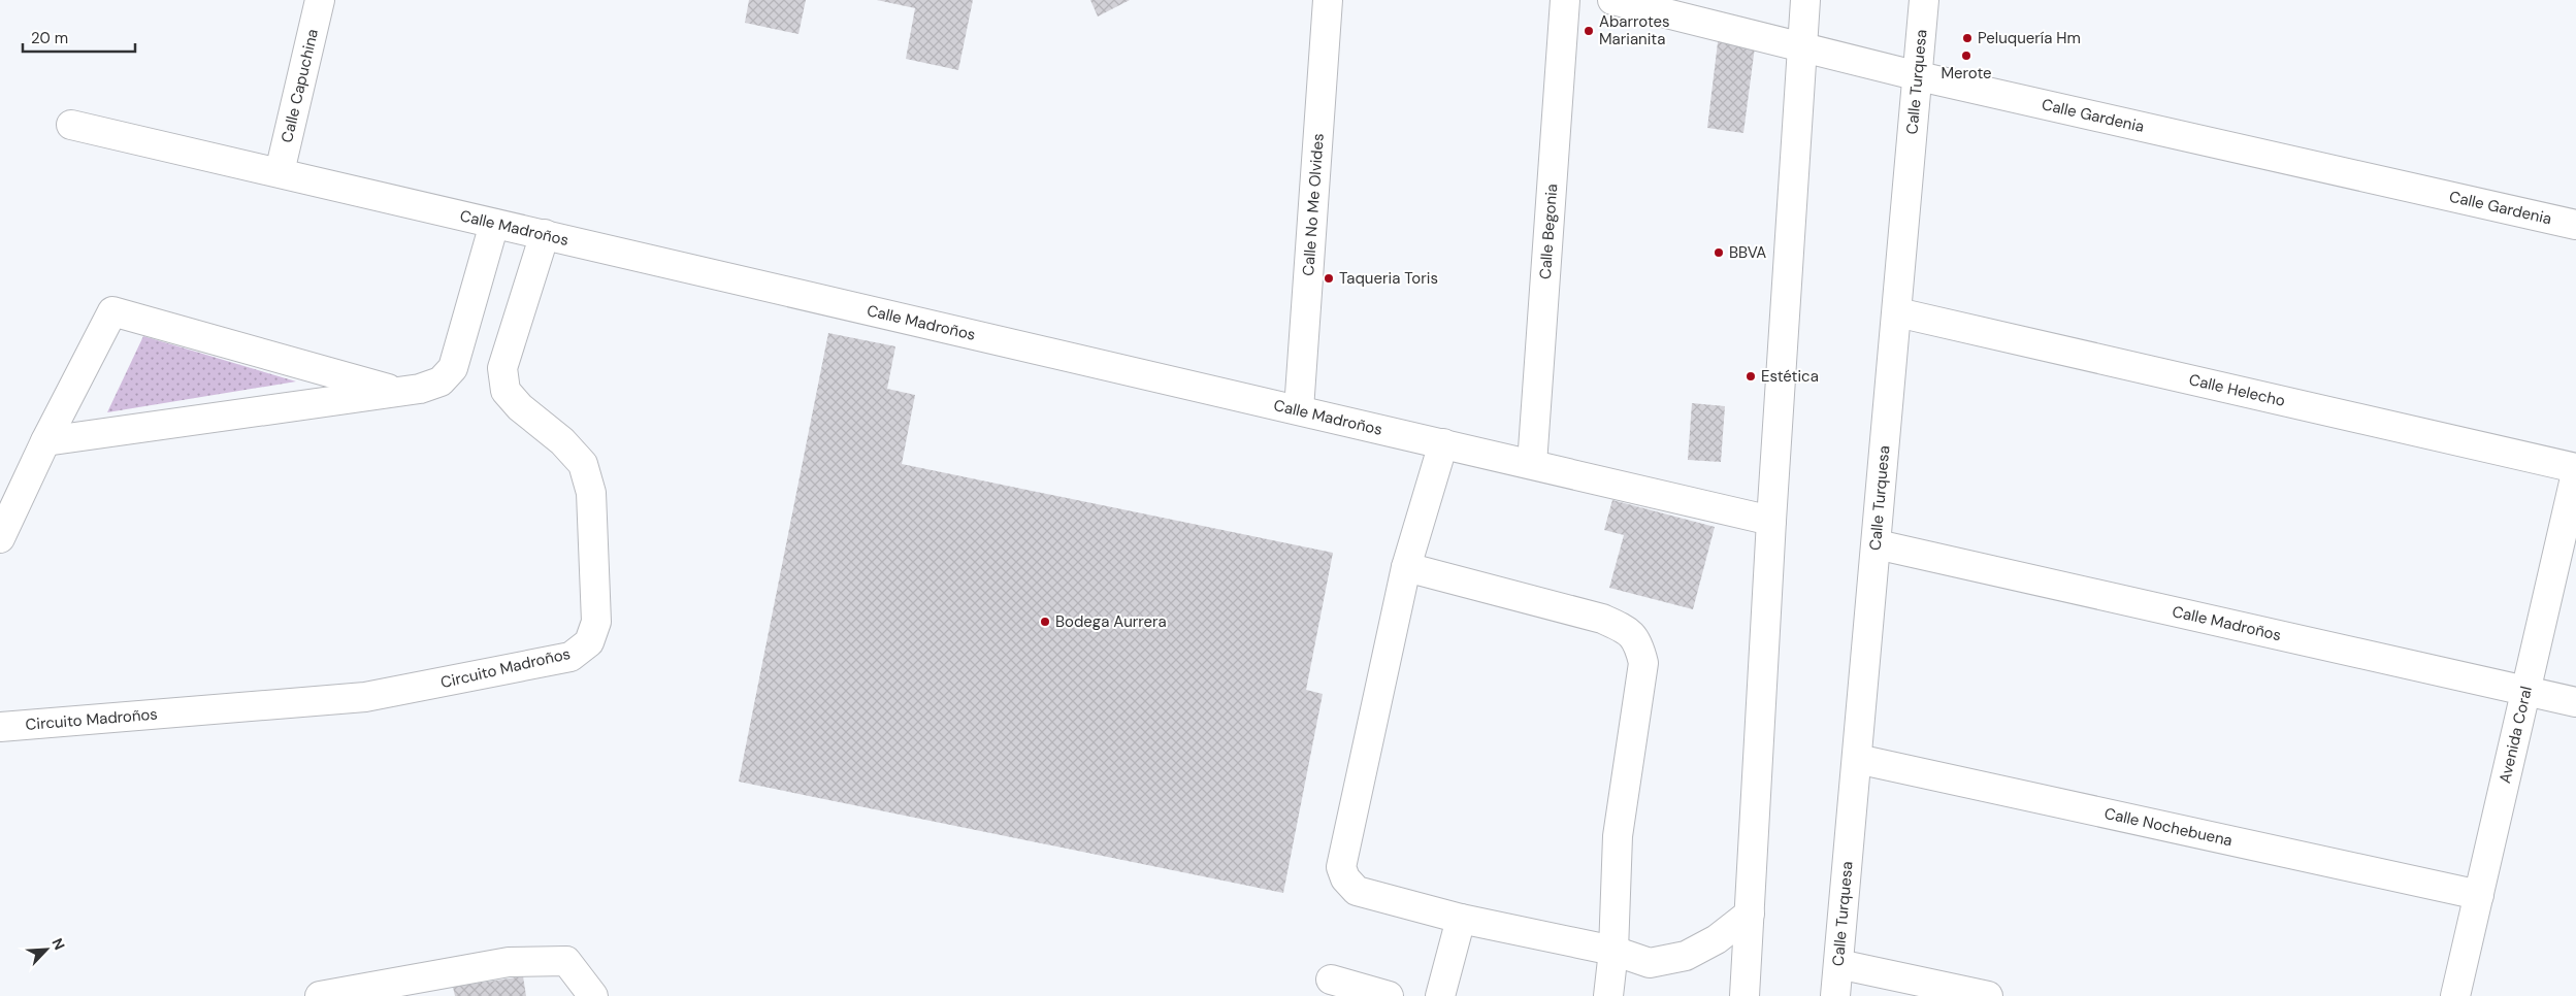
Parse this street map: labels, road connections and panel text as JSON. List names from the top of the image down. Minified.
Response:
{"streets":{"street":["Calle Turquesa","Calle Capuchina","Calle Gardenia","Calle No Me Olvides","Calle Madroños","Calle Begonia","Calle Helecho","Circuito Madroños","Avenida Coral","Calle Nochebuena"]},"crossings":[["Calle Turquesa","Calle Gardenia"],["Calle Turquesa","Calle Madroños"],["Calle Turquesa","Calle Helecho"],["Calle Turquesa","Calle Nochebuena"],["Calle Capuchina","Calle Madroños"],["Calle No Me Olvides","Calle Madroños"],["Calle Madroños","Calle Begonia"],["Calle Madroños","Circuito Madroños"],["Calle Madroños","Avenida Coral"],["Avenida Coral","Calle Nochebuena"]],"places":["Abarrotes Marianita","Peluquería Hm","Merote","BBVA","Taqueria Toris","Estética","Bodega Aurrera"],"scale_bar":"20 m","north":"top right"}
